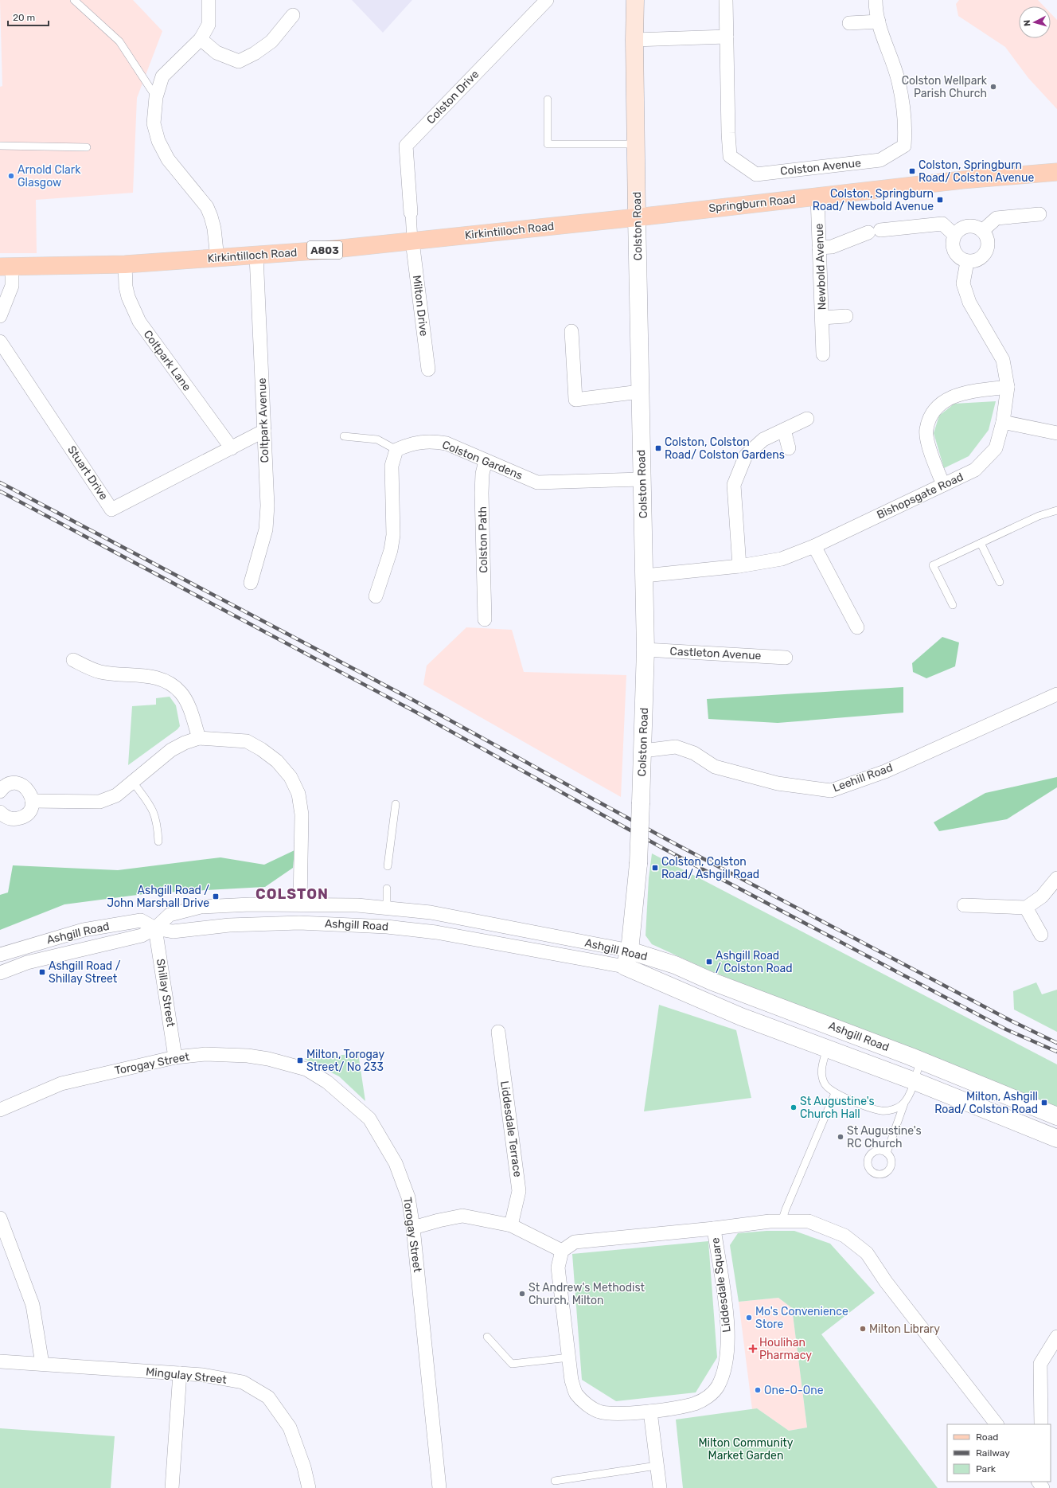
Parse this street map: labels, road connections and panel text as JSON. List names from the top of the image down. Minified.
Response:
{"streets":{"main road":["Springburn Road","Colston Road","Kirkintilloch Road","A803"],"street":["Colston Drive","Colston Avenue","Newbold Avenue","Milton Drive","Coltpark Lane","Coltpark Avenue","Colston Gardens","Stuart Drive","Bishopsgate Road","Colston Path","Castleton Avenue","Leehill Road","Ashgill Road","Shillay Street","Torogay Street","Liddesdale Terrace","Liddesdale Square","Mingulay Street"]},"crossings":[["Springburn Road","Colston Road"],["Springburn Road","Kirkintilloch Road"],["Springburn Road","Newbold Avenue"],["Colston Road","Kirkintilloch Road"],["Colston Road","Colston Gardens"],["Colston Road","Bishopsgate Road"],["Colston Road","Castleton Avenue"],["Colston Road","Leehill Road"],["Colston Road","Ashgill Road"],["Kirkintilloch Road","Milton Drive"],["Kirkintilloch Road","Coltpark Lane"],["Kirkintilloch Road","Coltpark Avenue"],["Coltpark Lane","Stuart Drive"],["Coltpark Avenue","Stuart Drive"],["Colston Gardens","Colston Path"],["Ashgill Road","Shillay Street"],["Shillay Street","Torogay Street"]],"districts":["COLSTON"],"parks":["Milton Community Market Garden"],"places":{"other":["Colston Wellpark Parish Church","Arnold Clark Glasgow","St Augustine's Church Hall","St Augustine's RC Church","St Andrew's Methodist Church, Milton","Mo's Convenience Store","Milton Library","One-O-One"],"transit":["Colston, Springburn Road/ Colston Avenue","Colston, Springburn Road/ Newbold Avenue","Colston, Colston Road/ Colston Gardens","Colston, Colston Road/ Ashgill Road","Ashgill Road / John Marshall Drive","Ashgill Road / Colston Road","Ashgill Road / Shillay Street","Milton, Torogay Street/ No 233","Milton, Ashgill Road/ Colston Road"],"health":["Houlihan Pharmacy"]},"legend":["Road","Railway","Park"],"scale_bar":"20 m","north":"left"}
